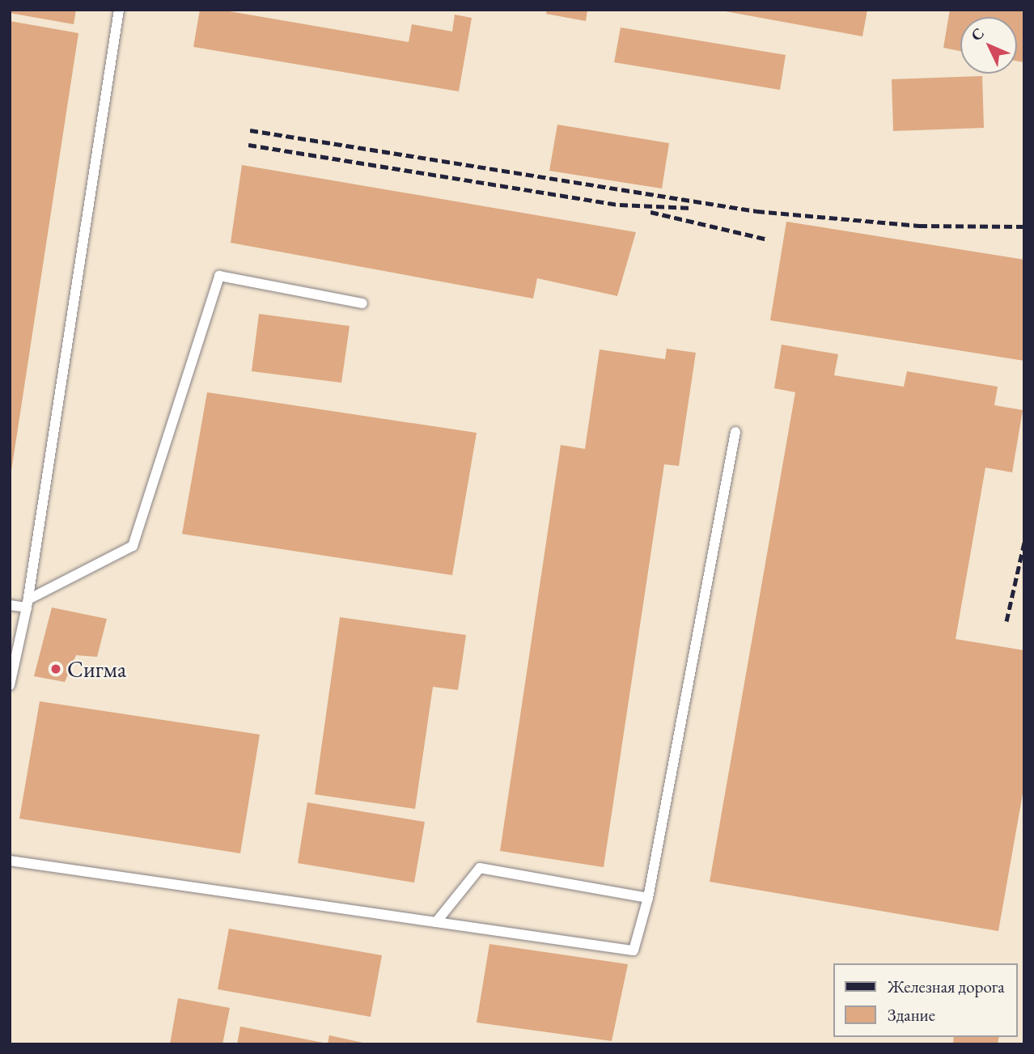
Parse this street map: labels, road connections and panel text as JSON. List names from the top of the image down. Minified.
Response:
{"places":["Сигма"],"legend":["Железная дорога","Здание"],"north":"top left"}
